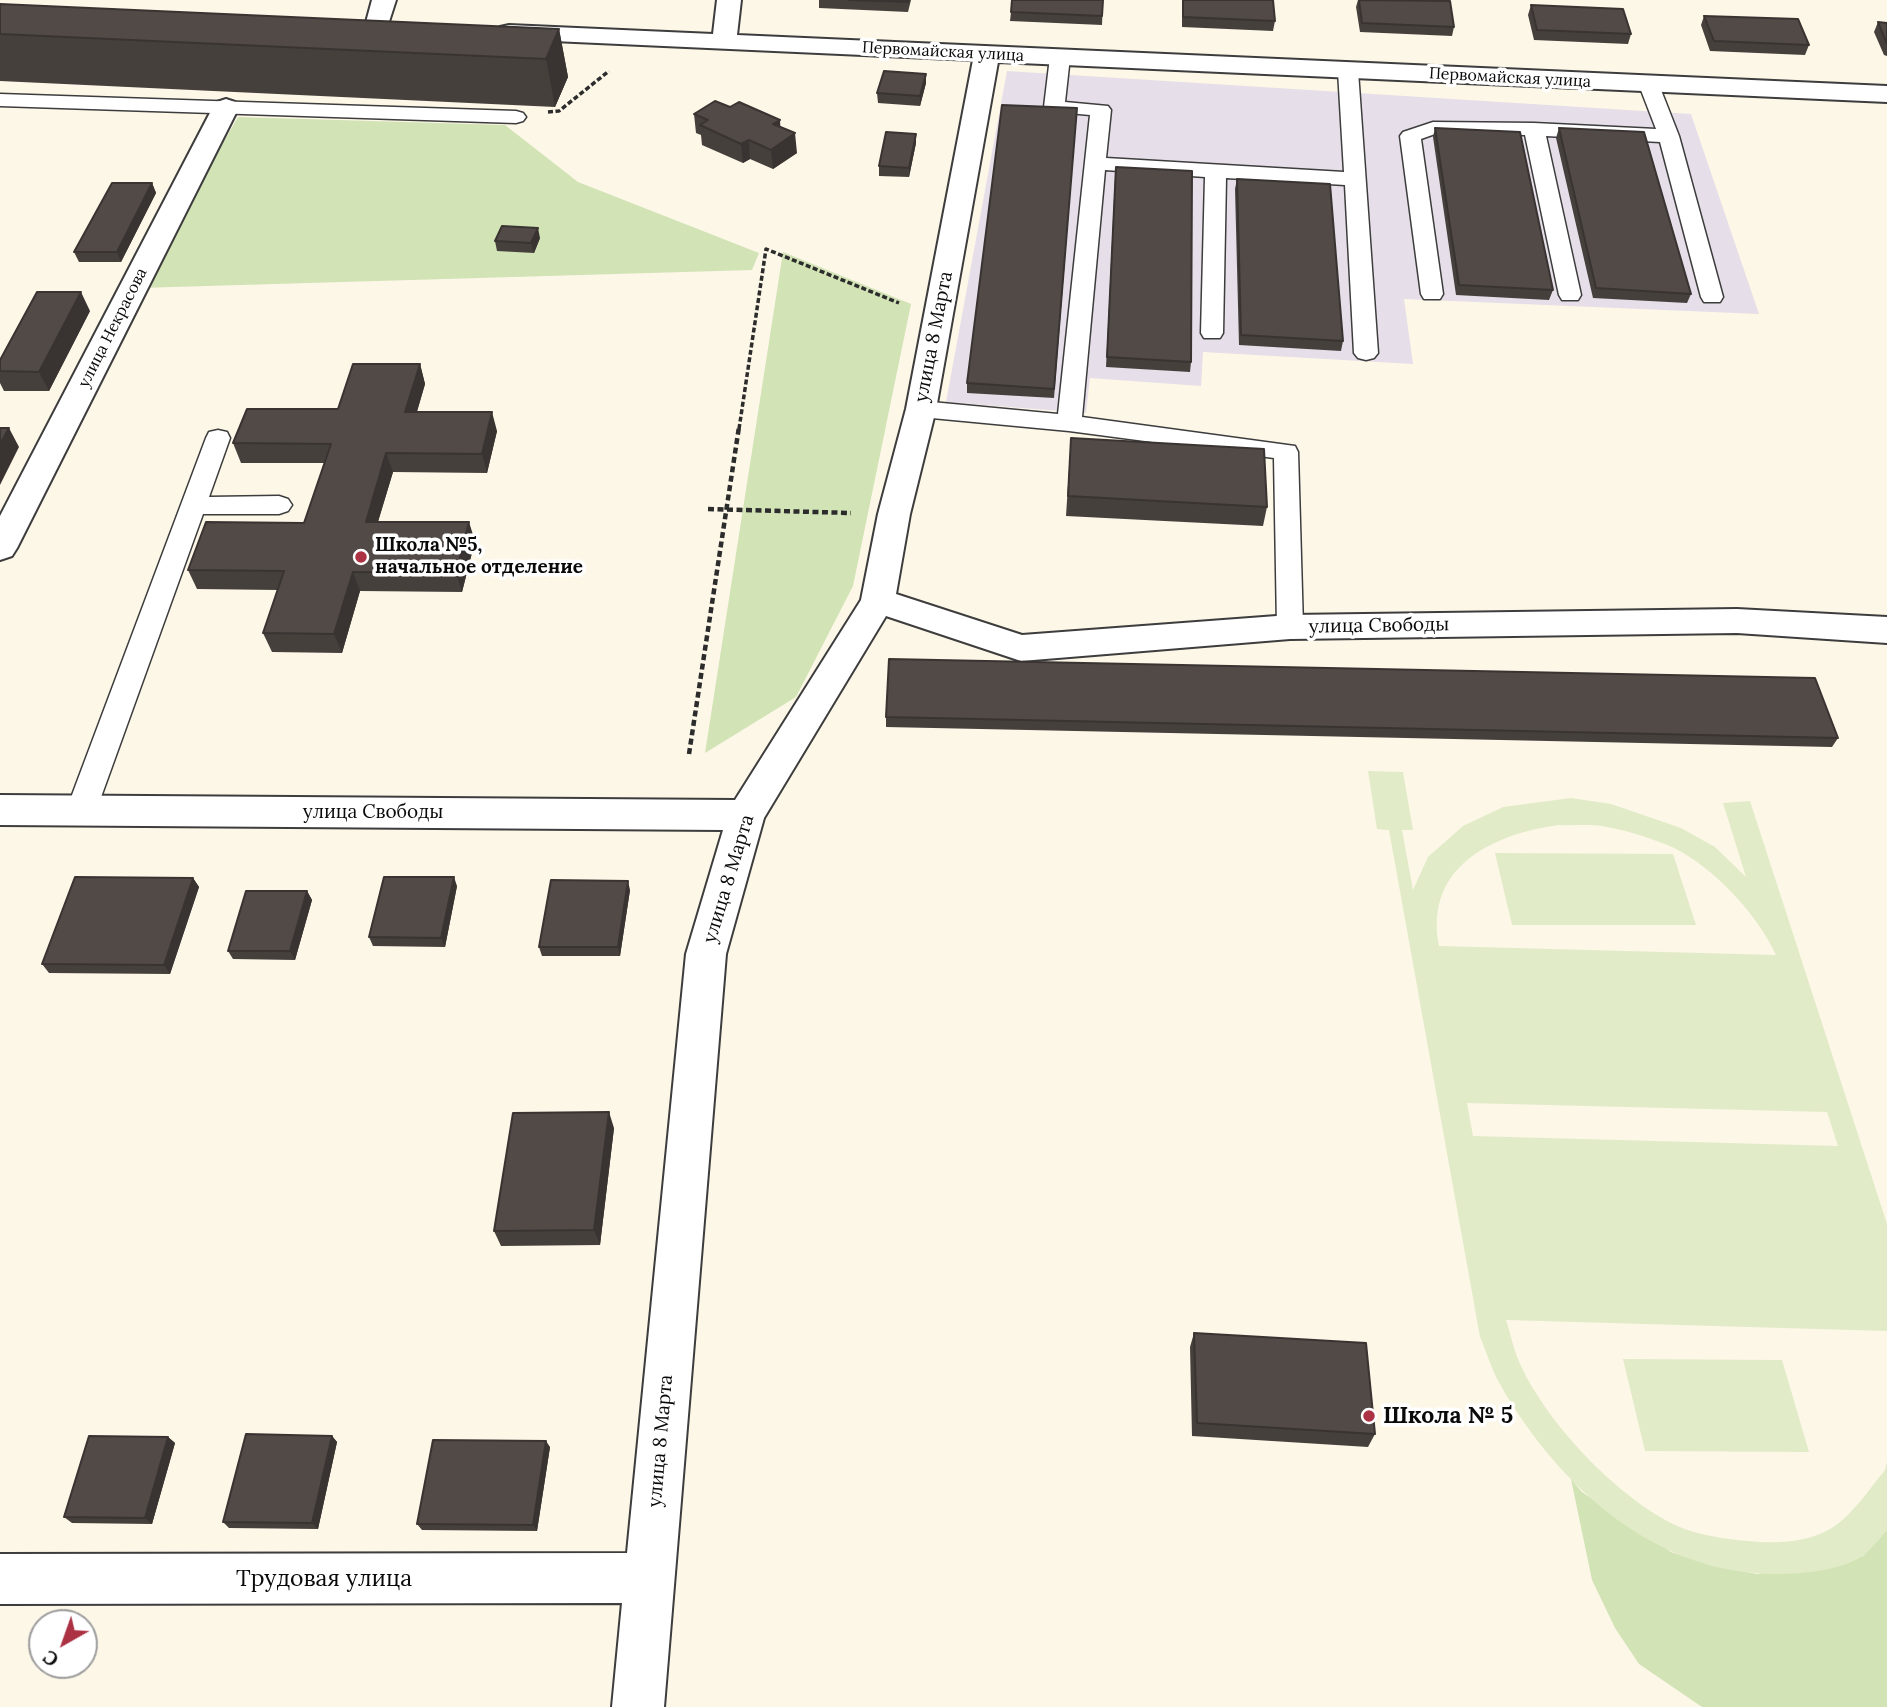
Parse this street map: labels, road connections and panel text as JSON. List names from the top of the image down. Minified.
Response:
{"streets":{"street":["Первомайская улица","улица Некрасова","улица 8 Марта","улица Свободы","Трудовая улица"]},"crossings":[["Первомайская улица","улица 8 Марта"],["улица 8 Марта","улица Свободы"],["улица 8 Марта","Трудовая улица"]],"places":["Школа №5, начальное отделение","Школа № 5"],"north":"bottom left"}
